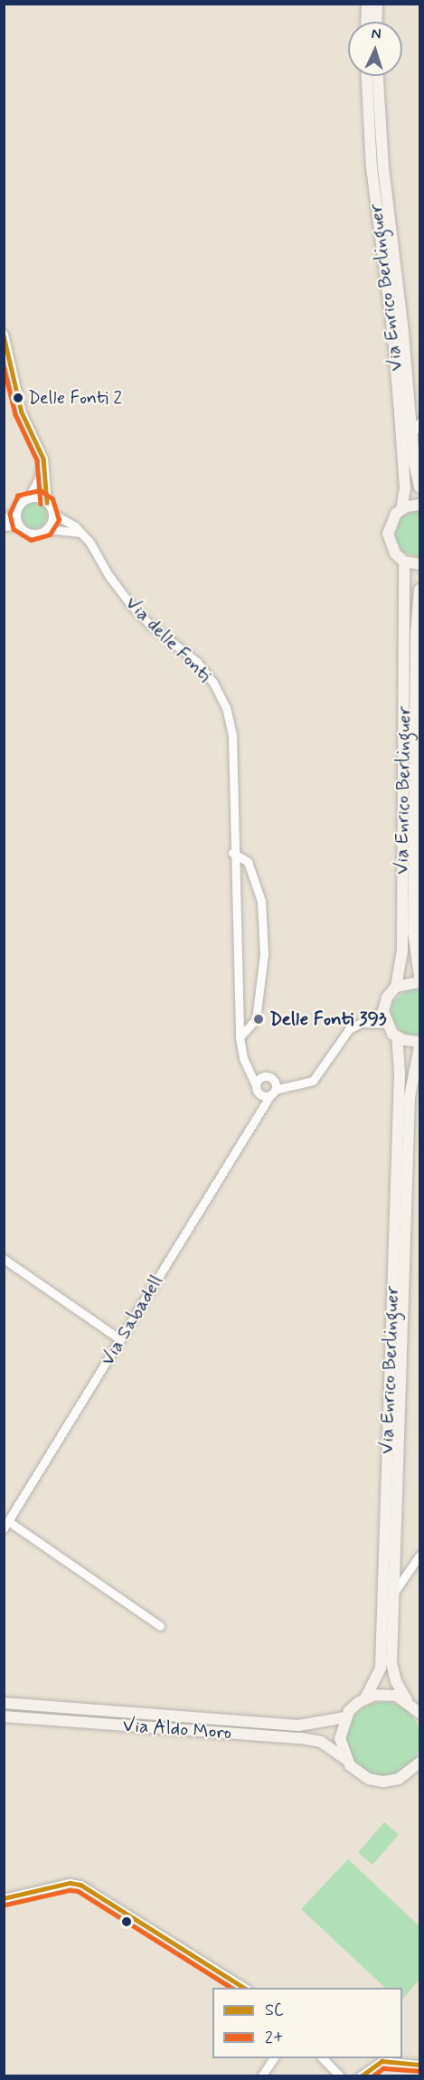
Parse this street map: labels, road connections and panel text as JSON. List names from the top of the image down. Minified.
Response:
{"streets":{"main road":["Via Enrico Berlinguer","Via Aldo Moro"],"street":["Via delle Fonti","Via Sabadell"]},"crossings":[["Via Enrico Berlinguer","Via Aldo Moro"]],"places":["Delle Fonti 2","Delle Fonti 393"],"lines":["transit line SC","transit line 2+"],"legend":["SC","2+"],"north":"top"}
